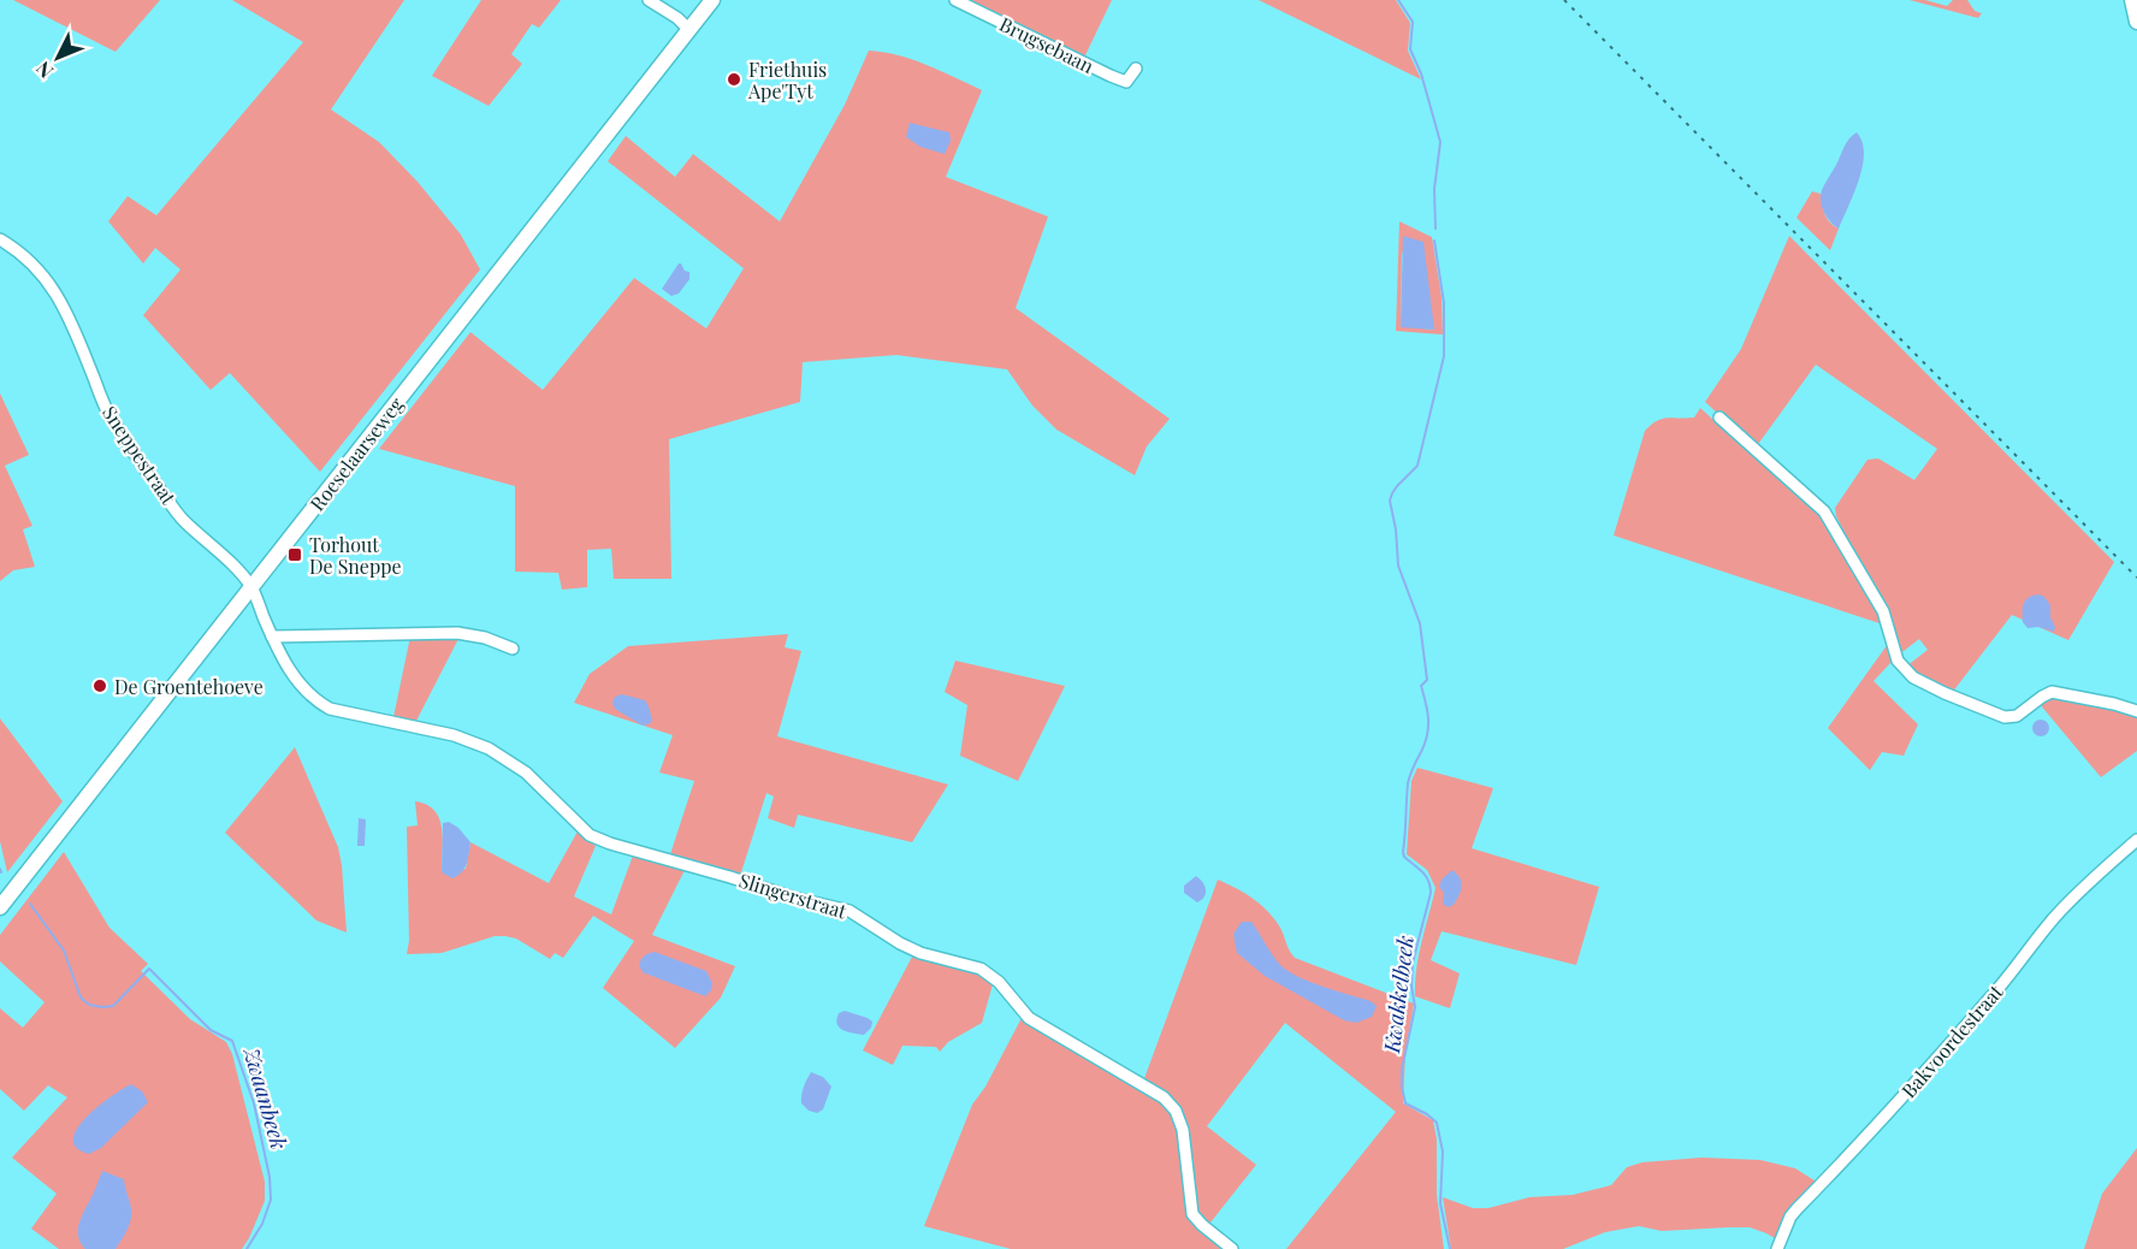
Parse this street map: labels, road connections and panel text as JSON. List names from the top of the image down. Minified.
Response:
{"streets":{"main road":["Roeselaarseweg"],"street":["Brugsebaan","Sneppestraat","Slingerstraat","Bakvoordestraat"]},"crossings":[["Roeselaarseweg","Sneppestraat"],["Roeselaarseweg","Slingerstraat"],["Sneppestraat","Slingerstraat"]],"water":["Kwakkelbeek","Zwaanbeek"],"places":{"other":["Friethuis Ape'Tyt","De Groentehoeve"],"transit":["Torhout De Sneppe"]},"north":"bottom left"}
